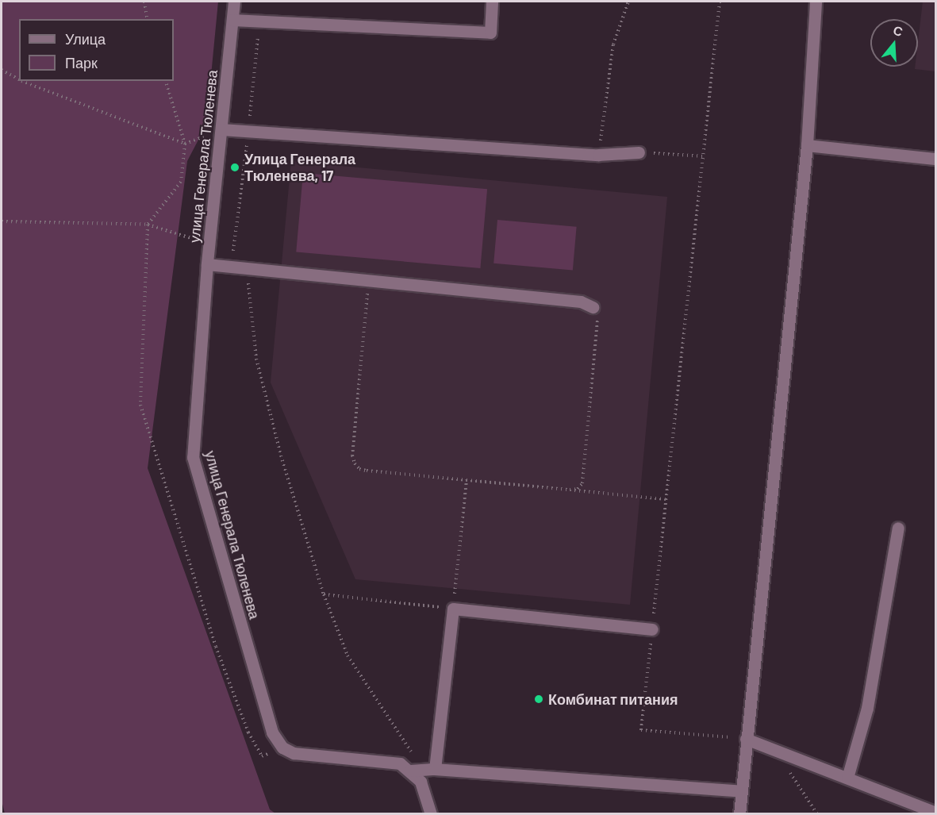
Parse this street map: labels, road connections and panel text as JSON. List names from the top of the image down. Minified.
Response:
{"streets":{"street":["улица Генерала Тюленева"]},"places":["Улица Генерала Тюленева, 17","Комбинат питания"],"legend":["Улица","Парк"],"north":"top"}
